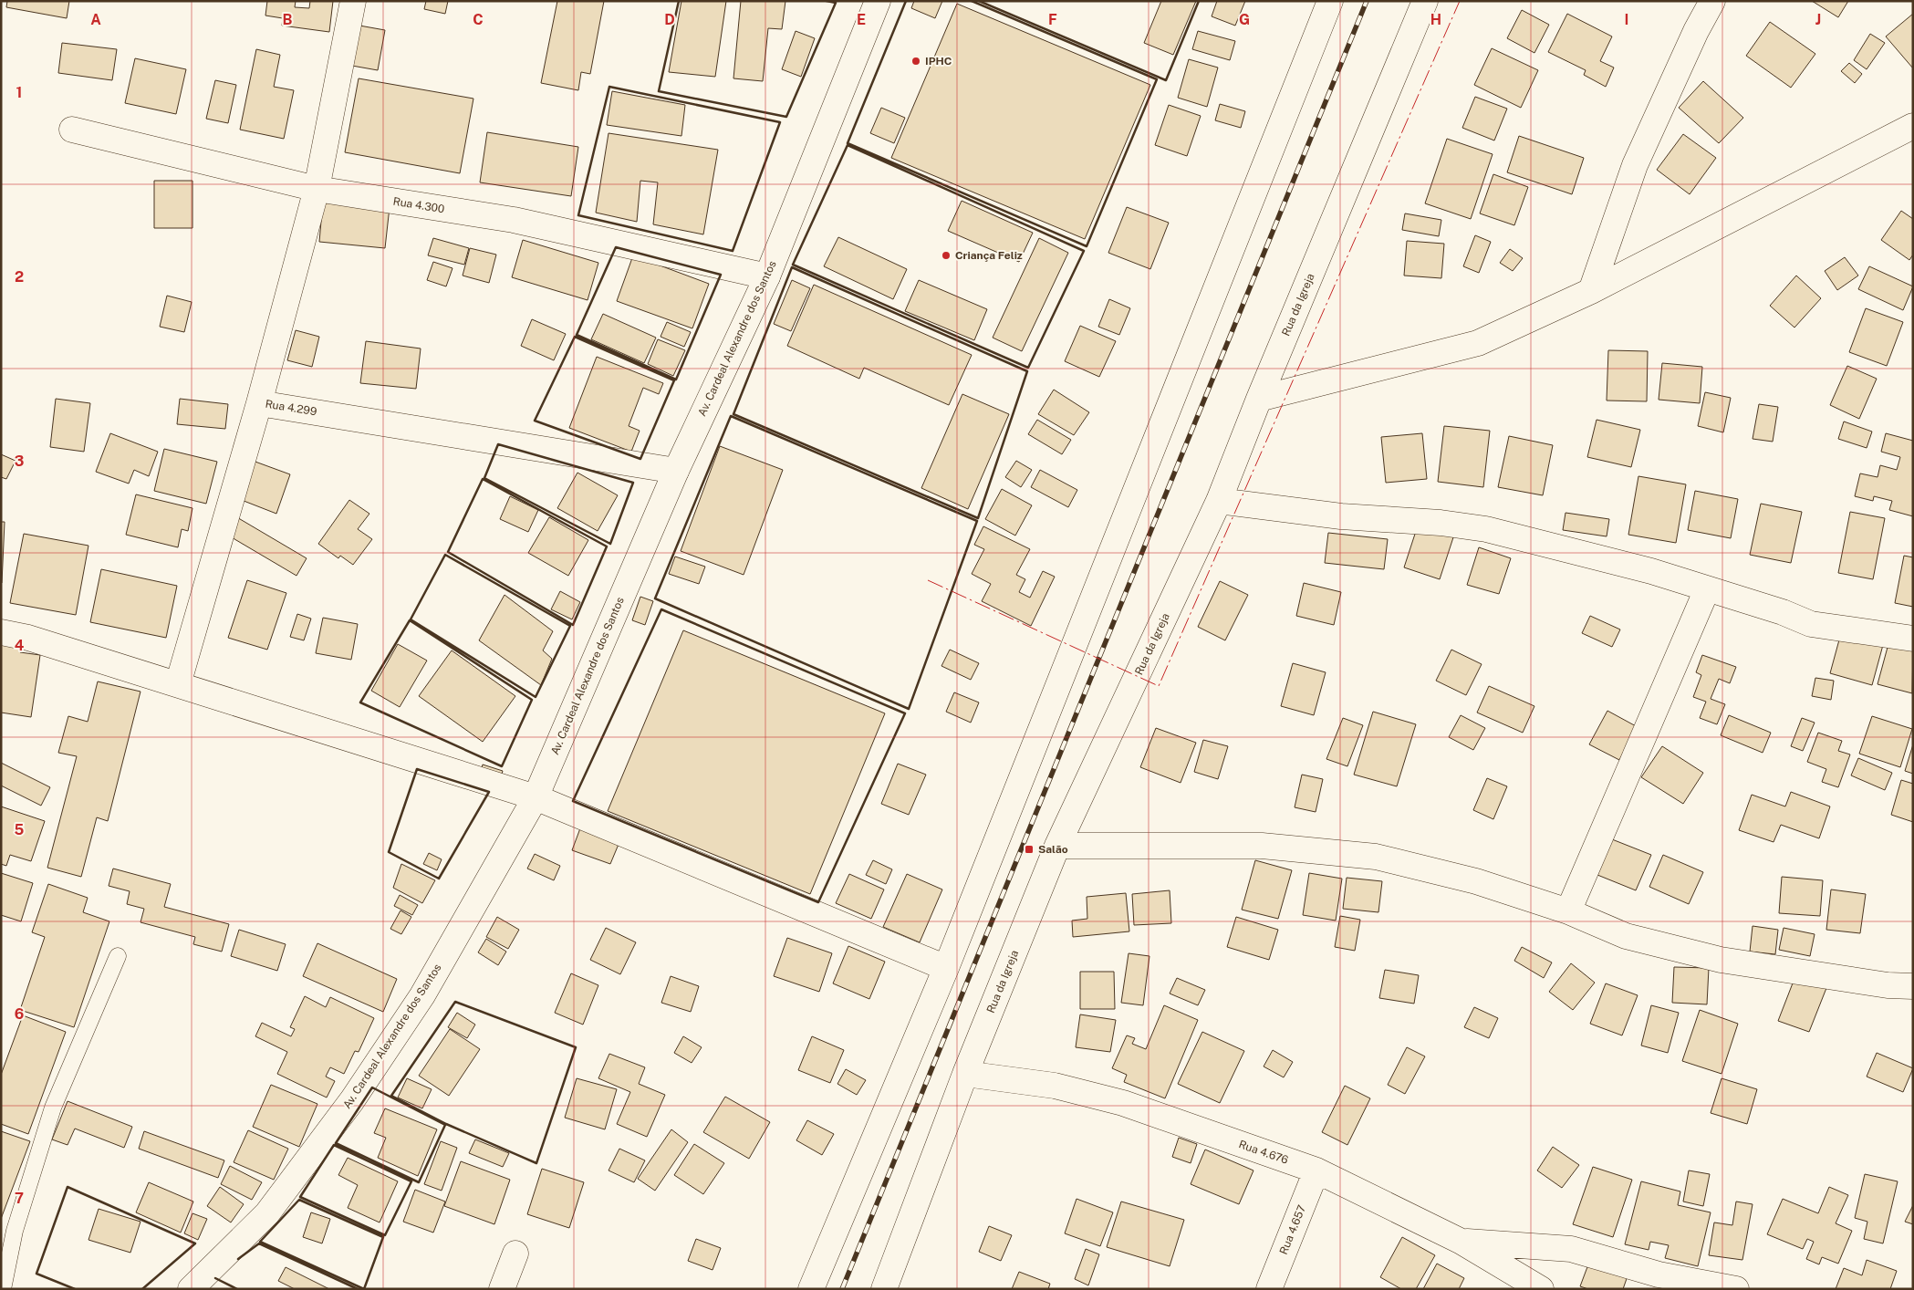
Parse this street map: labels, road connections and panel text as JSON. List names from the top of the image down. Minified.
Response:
{"streets":{"street":["Rua 4.300","Rua da Igreja","Av. Cardeal Alexandre dos Santos","Rua 4.299","Rua 4.676","Rua 4.657"]},"crossings":[["Rua 4.300","Av. Cardeal Alexandre dos Santos"],["Rua 4.300","Rua 4.299"],["Rua da Igreja","Rua 4.676"],["Av. Cardeal Alexandre dos Santos","Rua 4.299"],["Rua 4.676","Rua 4.657"]],"places":{"other":["IPHC","Criança Feliz"],"transit":["Salão"]},"grid":{"columns":["A","B","C","D","E","F","G","H","I","J"],"rows":["1","2","3","4","5","6","7"]}}
